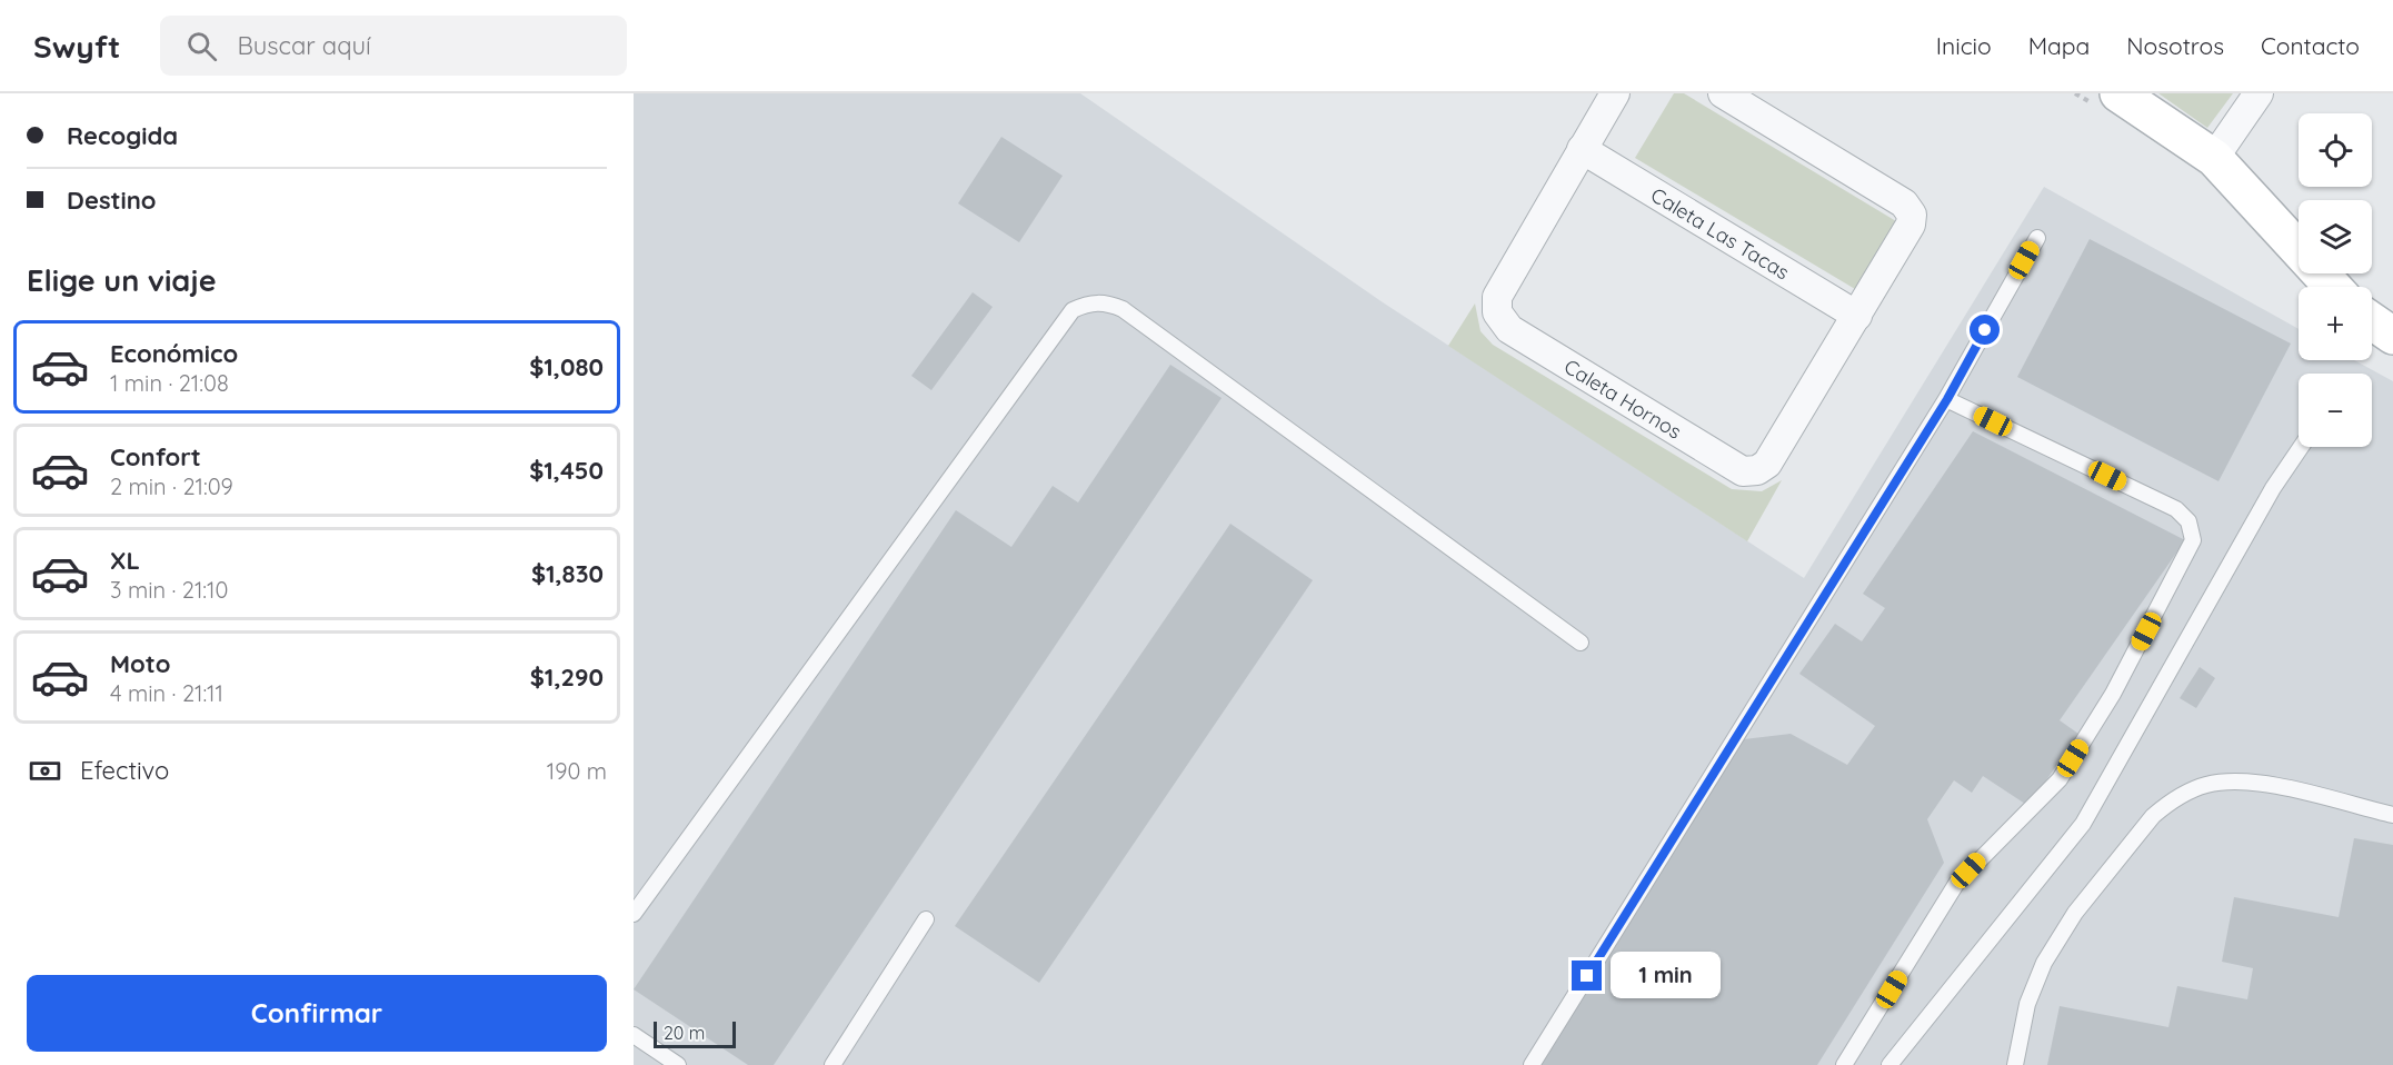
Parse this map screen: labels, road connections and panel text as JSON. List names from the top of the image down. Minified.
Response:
{"streets":{"street":["Caleta Las Tacas","Caleta Hornos"]},"crossings":[["Caleta Las Tacas","Caleta Hornos"]],"scale_bar":"20 m","page":{"header":"Swyft","search":"Buscar aquí","nav":["Inicio","Mapa","Nosotros","Contacto"],"banner":["Recogida","Destino"],"map_buttons":["+","−"],"heading":"Elige un viaje","list":[{"name":"Económico","note":"1 min · 21:08","value":"$1,080"},{"name":"Confort","note":"2 min · 21:09","value":"$1,450"},{"name":"XL","note":"3 min · 21:10","value":"$1,830"},{"name":"Moto","note":"4 min · 21:11","value":"$1,290"}],"pay":["Efectivo","190 m"],"bubble":"1 min","buttons":"Confirmar","scale":"20 m"}}
